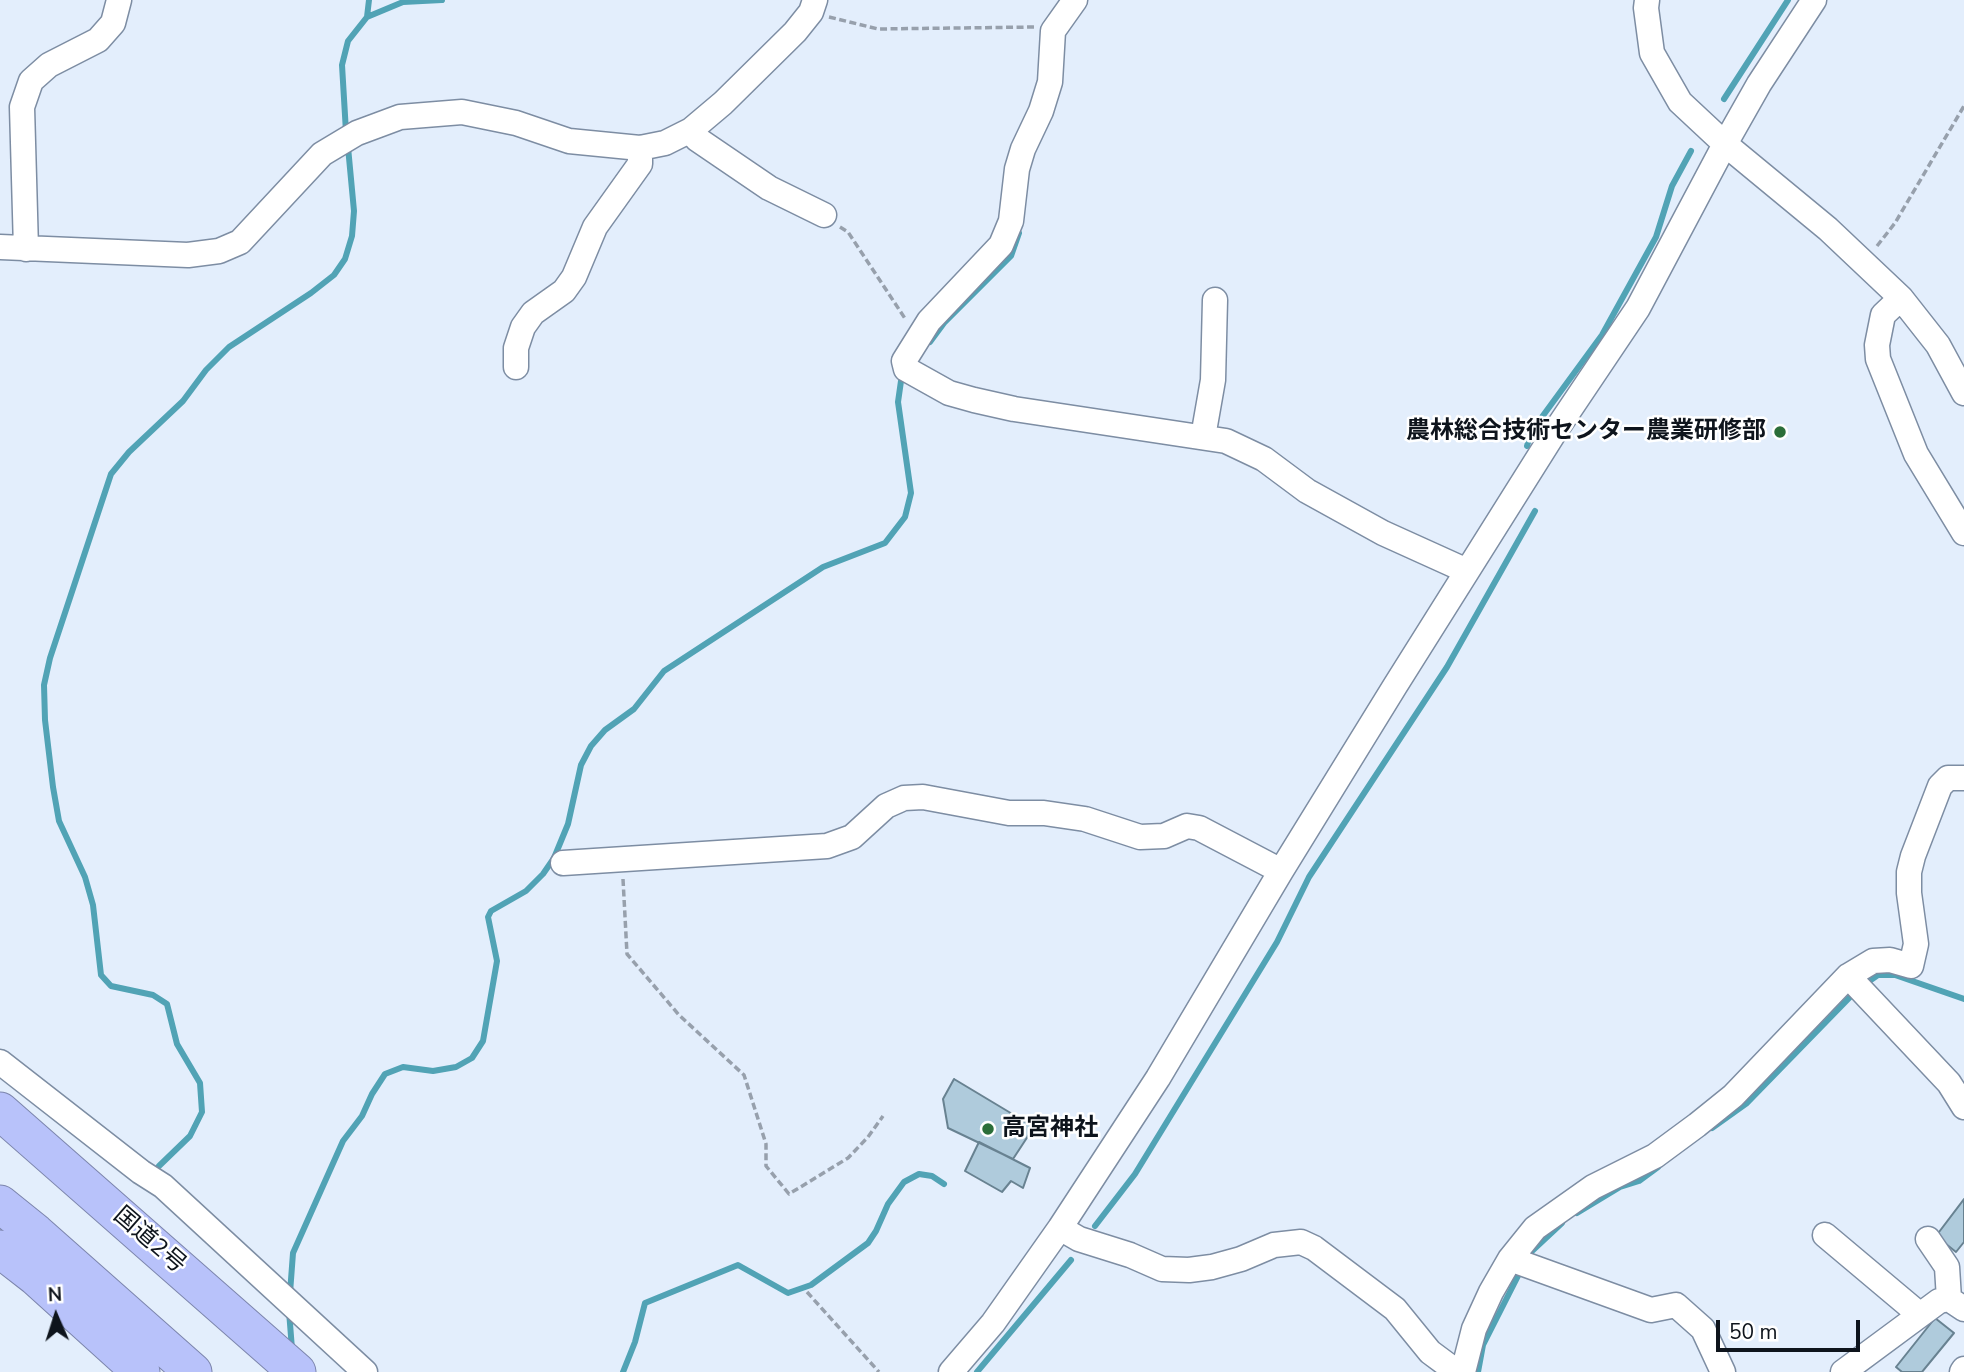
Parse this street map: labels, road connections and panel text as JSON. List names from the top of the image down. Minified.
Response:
{"streets":{"highway":["国道2号"]},"places":["農林総合技術センター農業研修部","高宮神社"],"scale_bar":"50 m","north":"top"}
